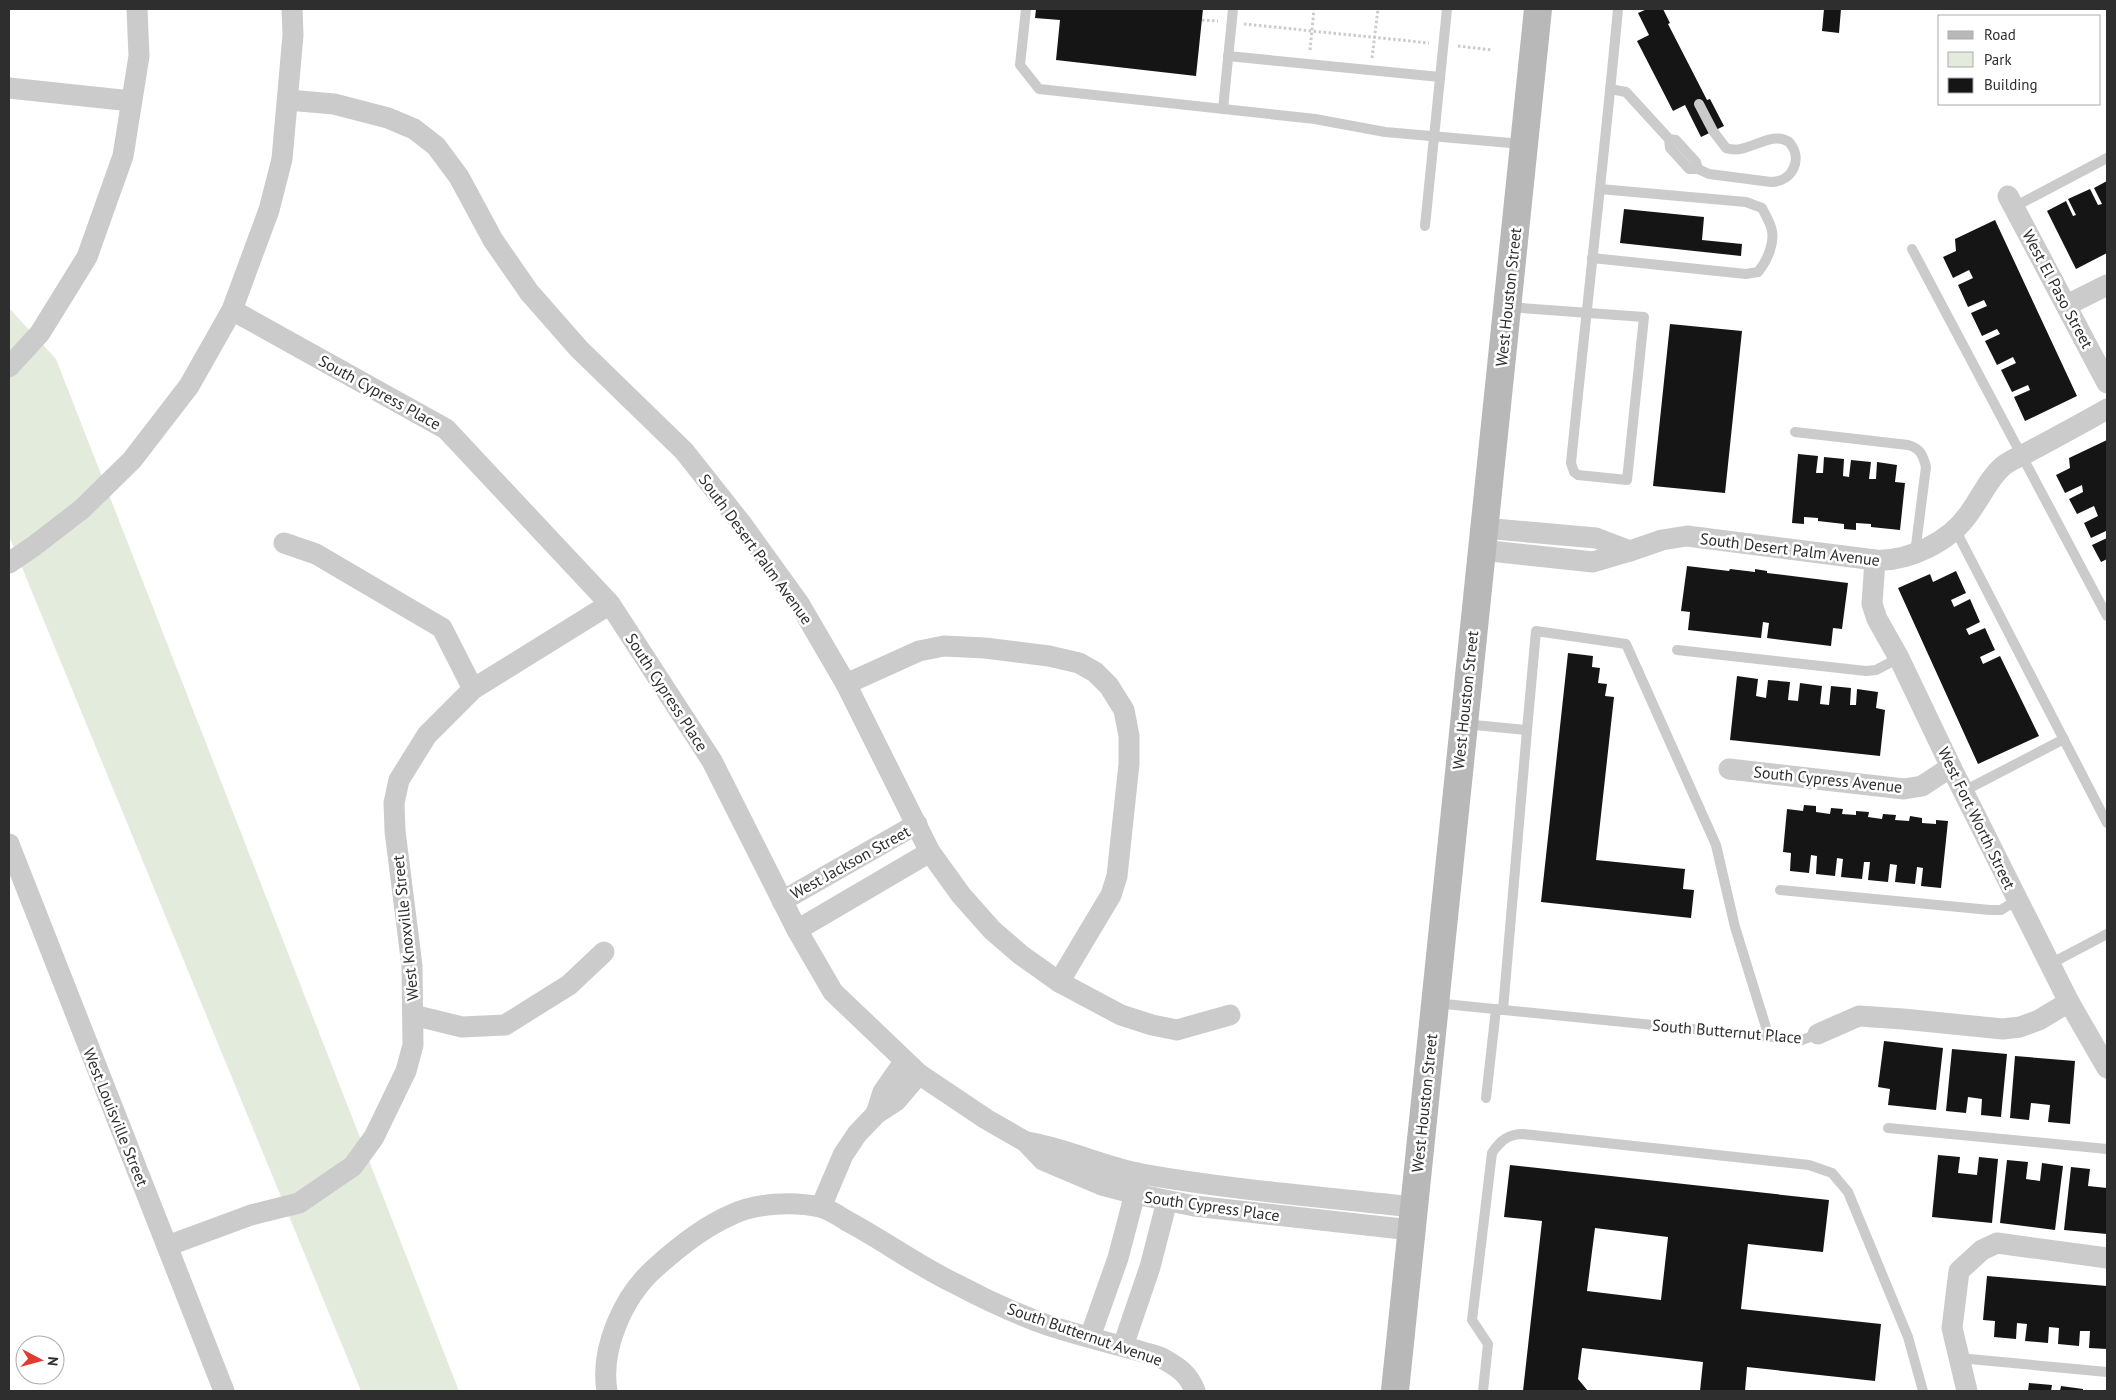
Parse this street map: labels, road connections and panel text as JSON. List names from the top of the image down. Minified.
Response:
{"streets":{"main road":["West Houston Street"],"street":["West El Paso Street","South Cypress Place","South Desert Palm Avenue","South Cypress Avenue","West Fort Worth Street","West Jackson Street","West Knoxville Street","South Butternut Place","West Louisville Street","South Butternut Avenue"]},"crossings":[["West Houston Street","South Cypress Place"],["West Houston Street","South Desert Palm Avenue"],["West Houston Street","South Butternut Place"],["South Cypress Place","West Jackson Street"],["South Cypress Place","West Knoxville Street"],["South Desert Palm Avenue","West Fort Worth Street"],["South Desert Palm Avenue","West Jackson Street"],["South Cypress Avenue","West Fort Worth Street"],["West Fort Worth Street","South Butternut Place"],["West Knoxville Street","West Louisville Street"]],"legend":["Road","Park","Building"],"north":"right"}
